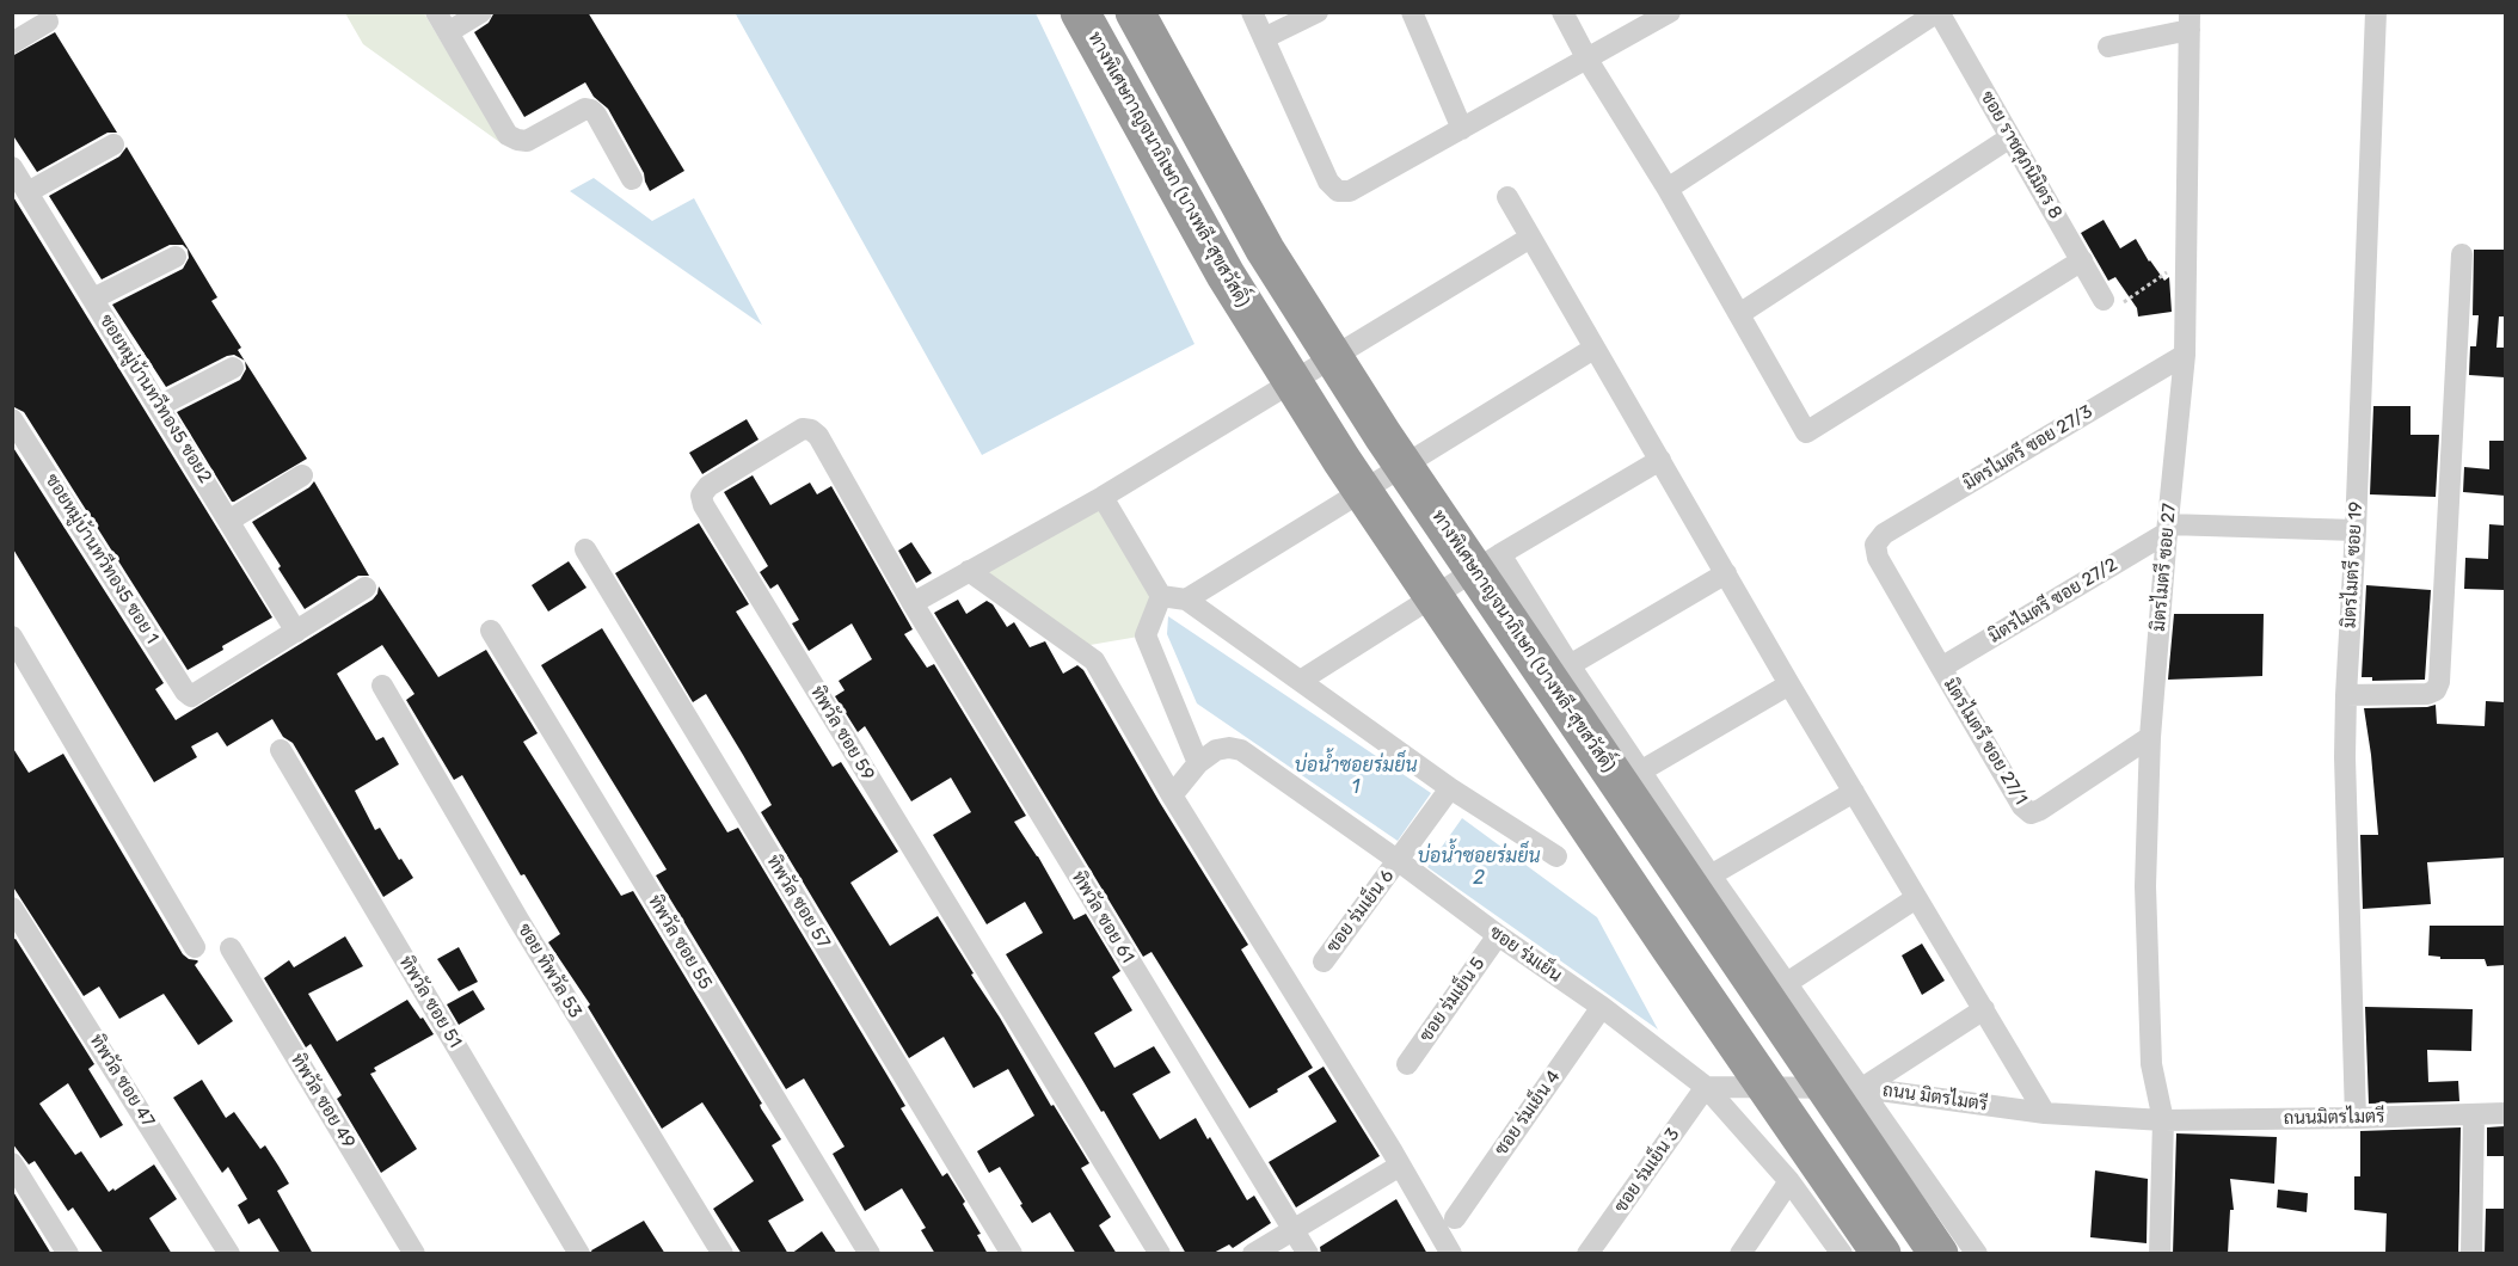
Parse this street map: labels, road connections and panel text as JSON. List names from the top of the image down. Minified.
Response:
{"streets":{"highway":["ทางพิเศษกาญจนาภิเษก (บางพลี-สุขสวัสดิ์)"],"street":["ซอย ราชศุภนิมิตร 8","ซอยหมู่บ้านทวีทอง5 ซอย2","มิตรไมตรี ซอย 27/3","ซอยหมู่บ้านทวีทอง5 ซอย 1","มิตรไมตรี ซอย 19","มิตรไมตรี ซอย 27","มิตรไมตรี ซอย 27/2","ทิพวัล ซอย 59","มิตรไมตรี ซอย 27/1","ทิพวัล ซอย 57","ซอย ร่มเย็น 6","ทิพวัล ซอย 61","ทิพวัล ซอย 55","ซอย ร่มเย็น","ซอย ทิพวัล 53","ซอย ร่มเย็น 5","ทิพวัล ซอย 51","ทิพวัล ซอย 47","ถนน มิตรไมตรี","ทิพวัล ซอย 49","ซอย ร่มเย็น 4","ถนนมิตรไมตรี","ซอย ร่มเย็น 3"]},"crossings":[["ซอยหมู่บ้านทวีทอง5 ซอย2","ซอยหมู่บ้านทวีทอง5 ซอย 1"],["มิตรไมตรี ซอย 27/3","มิตรไมตรี ซอย 27"],["มิตรไมตรี ซอย 27/3","มิตรไมตรี ซอย 27/1"],["มิตรไมตรี ซอย 19","ถนนมิตรไมตรี"],["มิตรไมตรี ซอย 27","มิตรไมตรี ซอย 27/2"],["มิตรไมตรี ซอย 27","มิตรไมตรี ซอย 27/1"],["มิตรไมตรี ซอย 27","ถนน มิตรไมตรี"],["มิตรไมตรี ซอย 27","ถนนมิตรไมตรี"],["มิตรไมตรี ซอย 27/2","มิตรไมตรี ซอย 27/1"],["ทิพวัล ซอย 59","ทิพวัล ซอย 61"],["ซอย ร่มเย็น 6","ซอย ร่มเย็น"],["ซอย ร่มเย็น","ซอย ร่มเย็น 5"],["ซอย ร่มเย็น","ถนน มิตรไมตรี"],["ซอย ร่มเย็น","ซอย ร่มเย็น 4"],["ซอย ร่มเย็น","ซอย ร่มเย็น 3"],["ถนน มิตรไมตรี","ถนนมิตรไมตรี"],["ถนน มิตรไมตรี","ซอย ร่มเย็น 3"]],"water":["บ่อน้ำซอยร่มย็น 1","บ่อน้ำซอยร่มย็น 2"]}
